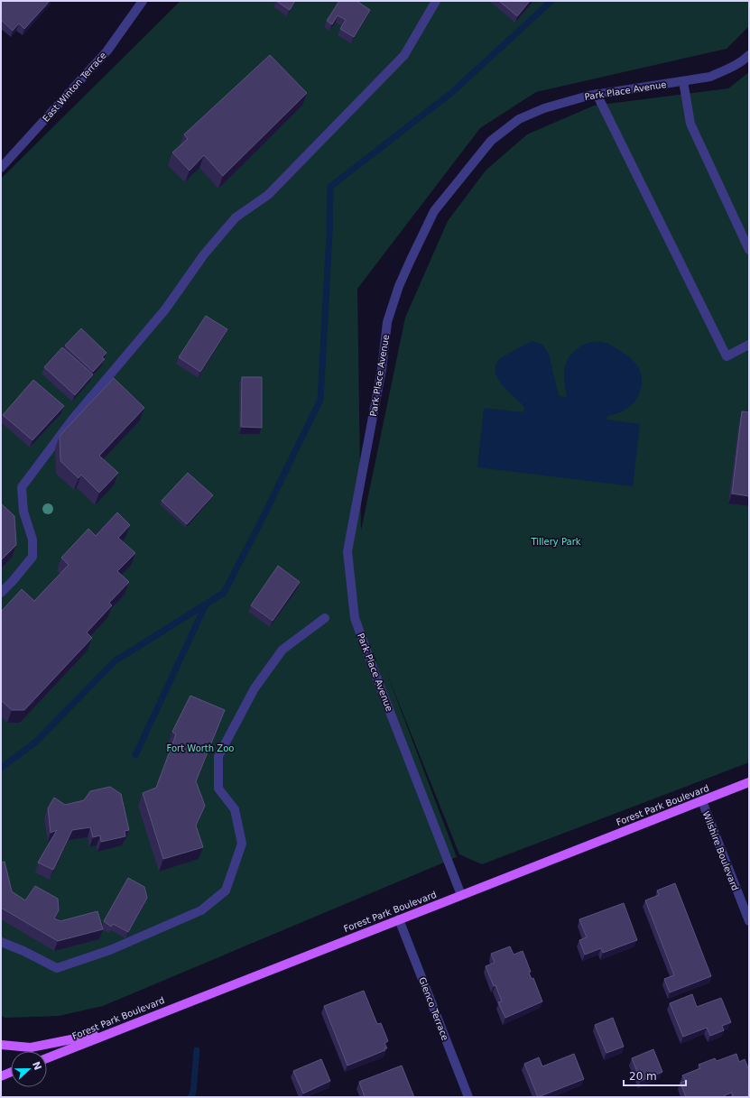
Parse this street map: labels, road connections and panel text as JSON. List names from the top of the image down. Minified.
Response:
{"streets":{"main road":["Forest Park Boulevard"],"street":["East Winton Terrace","Park Place Avenue","Wilshire Boulevard","Glenco Terrace"]},"crossings":[["Park Place Avenue","Forest Park Boulevard"],["Forest Park Boulevard","Wilshire Boulevard"],["Forest Park Boulevard","Glenco Terrace"]],"parks":["Tillery Park","Fort Worth Zoo"],"scale_bar":"20 m","north":"right"}
